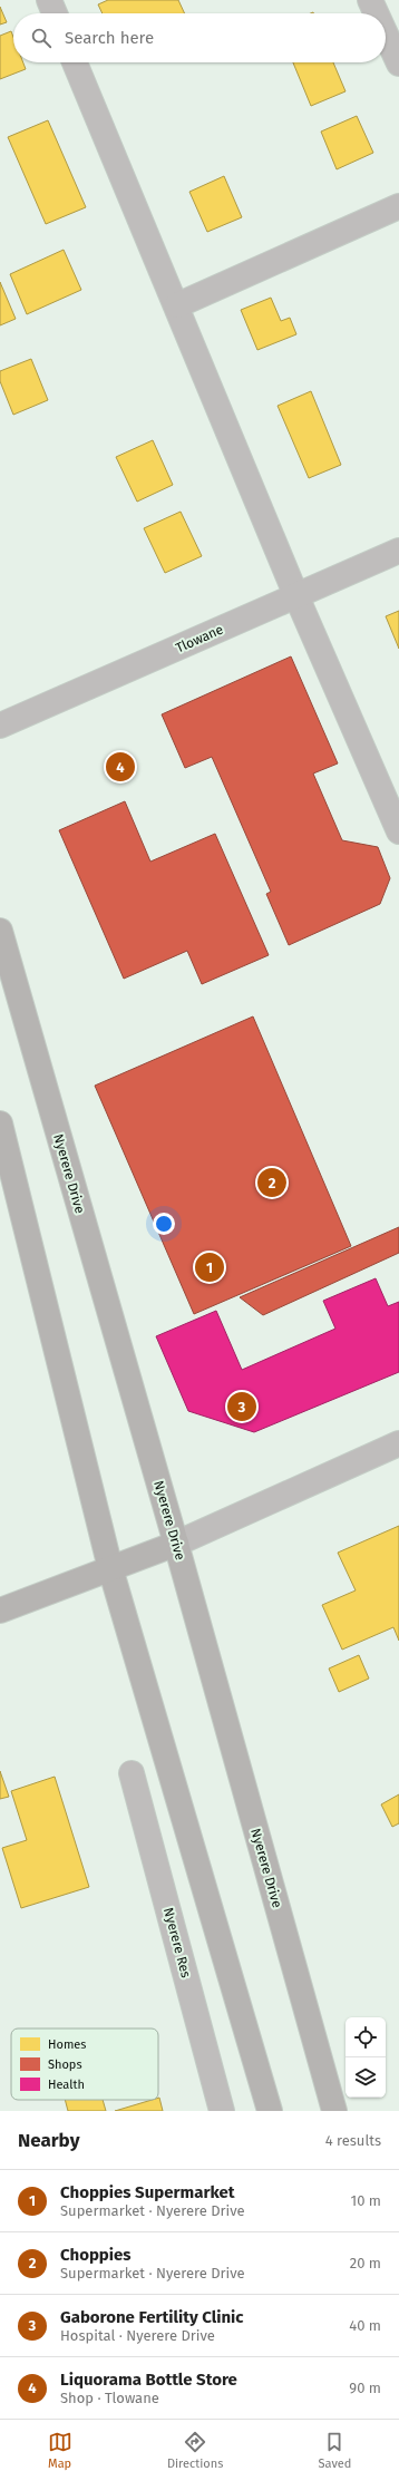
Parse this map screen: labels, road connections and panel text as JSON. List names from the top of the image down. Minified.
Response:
{"streets":{"main road":["Nyerere Drive"],"street":["Tlowane","Nyerere Res"]},"legend":["Homes","Shops","Health"],"page":{"search":"Search here","pins":["4","2","1","3"],"heading":["Nearby","4 results"],"list":[{"mark":"1","name":"Choppies Supermarket","note":"Supermarket · Nyerere Drive","value":"10 m"},{"mark":"2","name":"Choppies","note":"Supermarket · Nyerere Drive","value":"20 m"},{"mark":"3","name":"Gaborone Fertility Clinic","note":"Hospital · Nyerere Drive","value":"40 m"},{"mark":"4","name":"Liquorama Bottle Store","note":"Shop · Tlowane","value":"90 m"}],"nav":["Map","Directions","Saved"]}}
